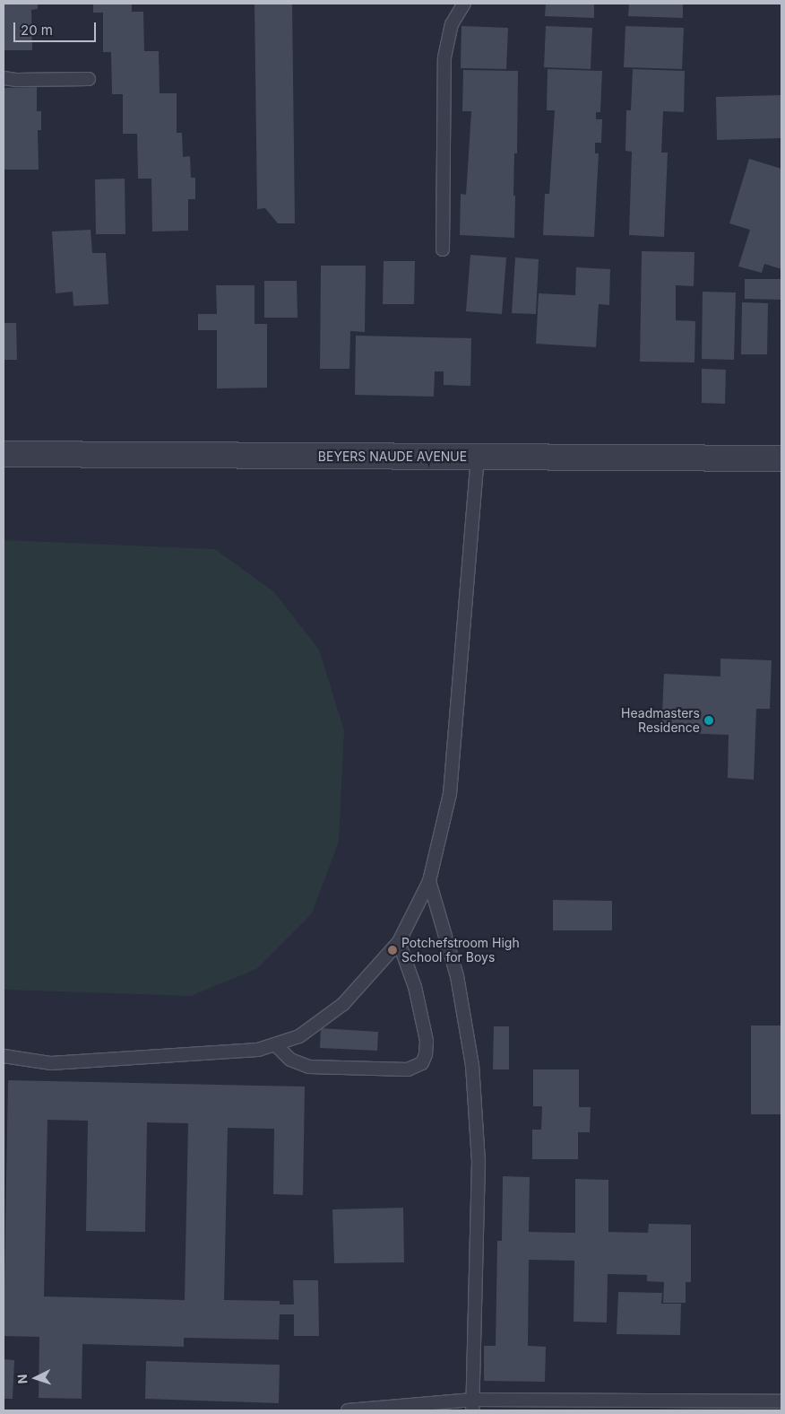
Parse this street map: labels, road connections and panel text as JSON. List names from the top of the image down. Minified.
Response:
{"streets":{"street":["BEYERS NAUDE AVENUE"]},"places":["Headmasters Residence","Potchefstroom High School for Boys"],"scale_bar":"20 m","north":"left"}
